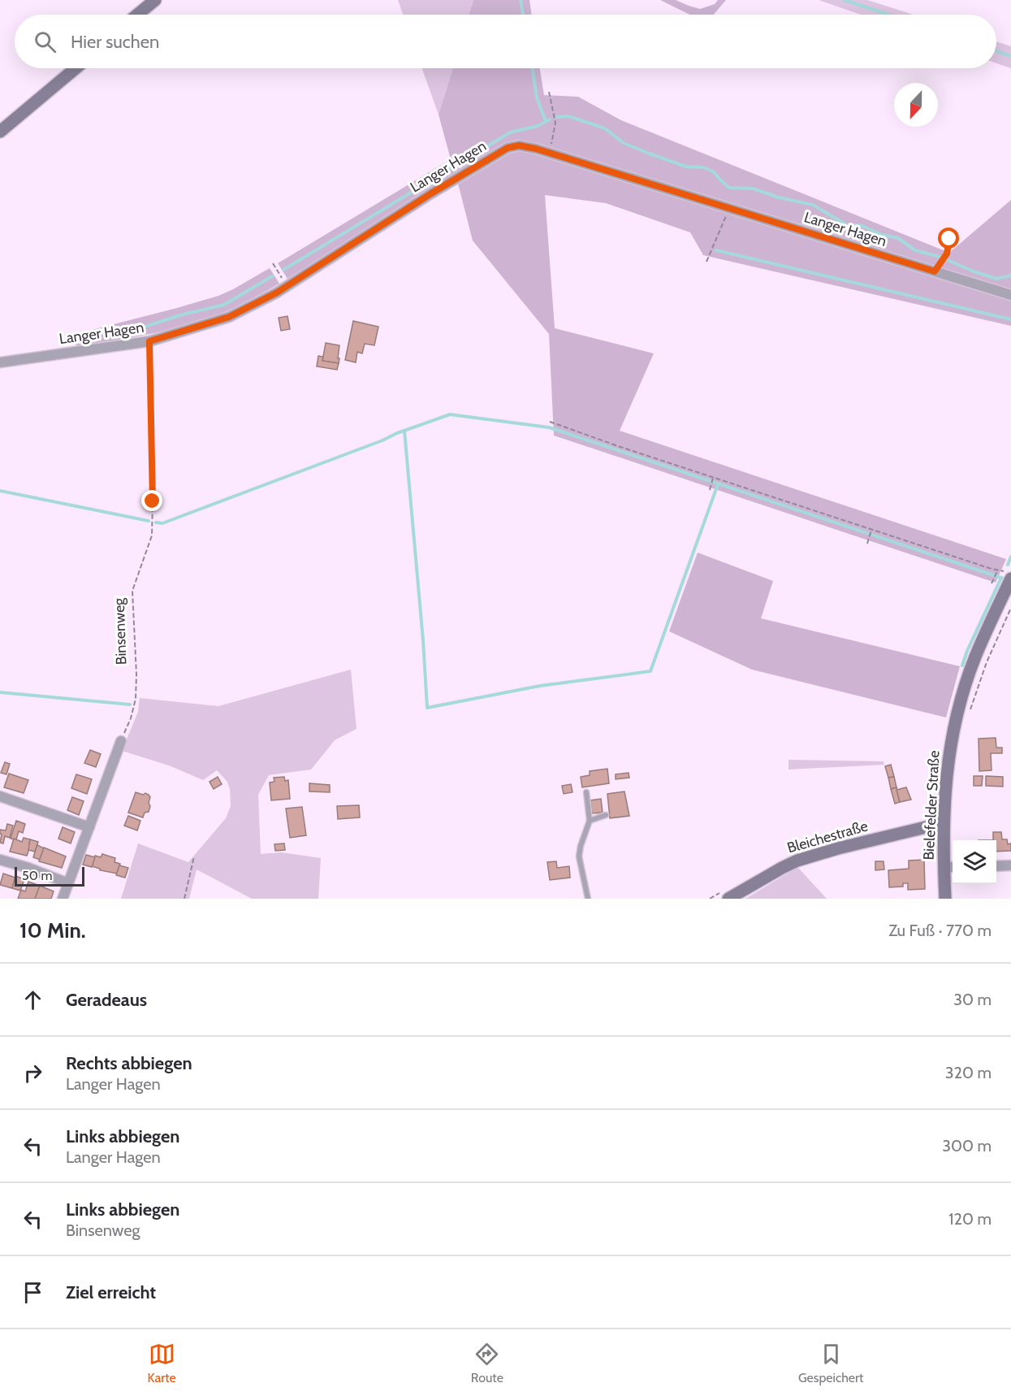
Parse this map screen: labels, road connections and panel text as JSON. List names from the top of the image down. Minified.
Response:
{"streets":{"main road":["Bielefelder Straße","Bleichestraße"],"street":["Langer Hagen"],"path":["Binsenweg"]},"crossings":[["Langer Hagen","Binsenweg"],["Bielefelder Straße","Bleichestraße"]],"scale_bar":"50 m","north":"bottom","page":{"search":"Hier suchen","scale":"50 m","heading":["10 Min.","Zu Fuß · 770 m"],"list":[["Geradeaus","30 m"],["Rechts abbiegen","Langer Hagen","320 m"],["Links abbiegen","Langer Hagen","300 m"],["Links abbiegen","Binsenweg","120 m"],"Ziel erreicht"],"nav":["Karte","Route","Gespeichert"]}}
